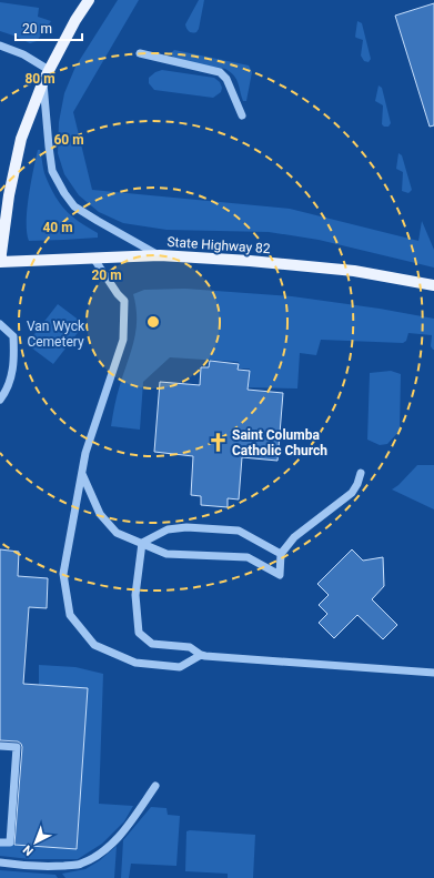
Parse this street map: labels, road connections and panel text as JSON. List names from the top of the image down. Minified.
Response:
{"streets":{"main road":["State Highway 82"]},"parks":["Van Wyck Cemetery"],"places":{"church":["Saint Columba Catholic Church"]},"scale_bar":"20 m","north":"bottom left","rings":["80 m","60 m","40 m","20 m"]}
